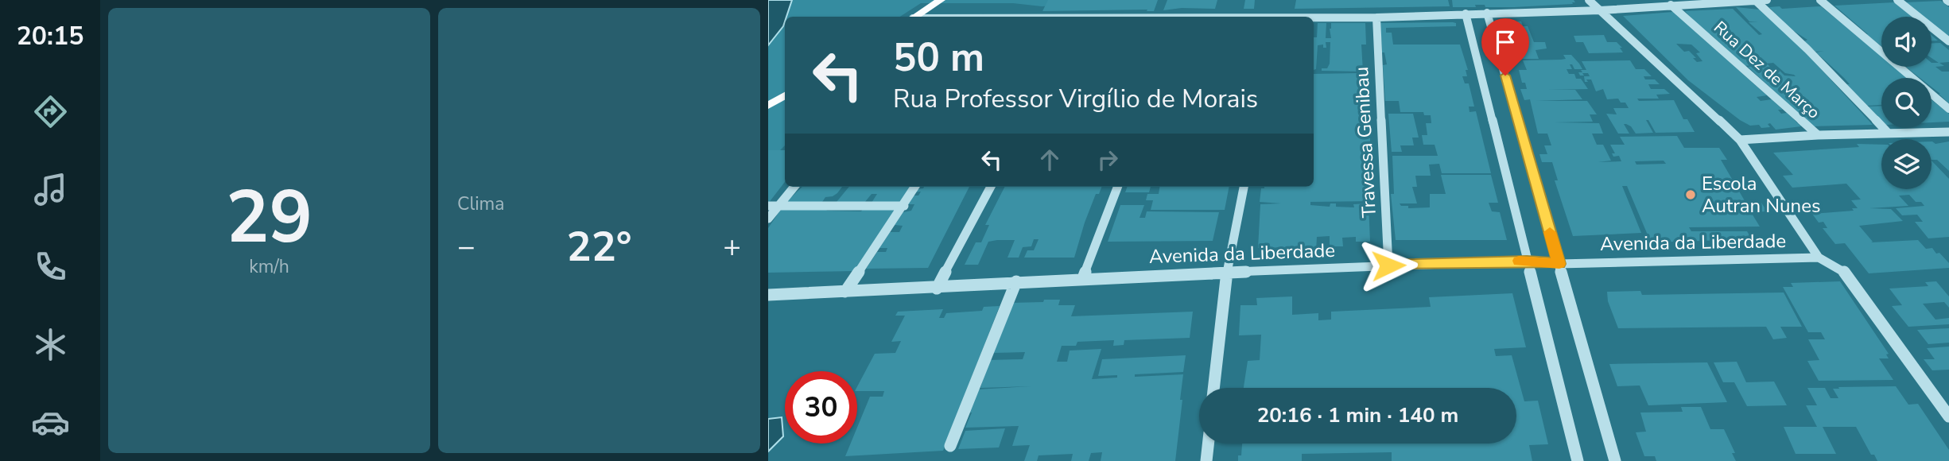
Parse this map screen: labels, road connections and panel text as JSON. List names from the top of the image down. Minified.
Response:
{"streets":{"street":["Rua Dez de Março","Travessa Genibau","Avenida da Liberdade"]},"crossings":[["Travessa Genibau","Avenida da Liberdade"]],"places":["Escola Autran Nunes"],"page":{"tabs":"20:15","tile":[["29","km/h"],"Clima"],"turn":["50 m","Rua Professor Virgílio de Morais"],"heat":["−","22°","+"],"limit":"30","trip":"20:16 · 1 min · 140 m"}}
